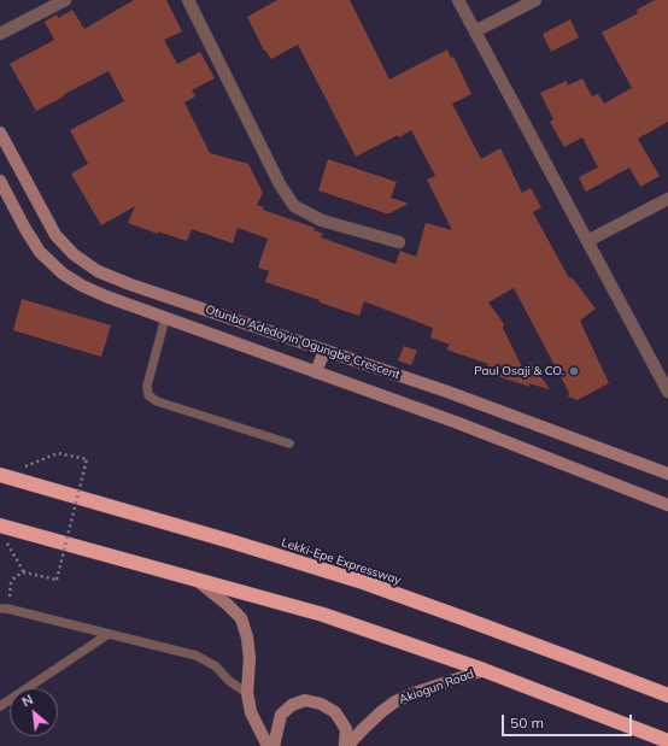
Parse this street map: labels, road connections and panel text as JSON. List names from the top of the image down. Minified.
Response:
{"streets":{"highway":["Lekki-Epe Expressway"],"street":["Otunba Adedoyin Ogungbe Crescent","Akiogun Road"]},"places":["Paul Osaji & CO."],"scale_bar":"50 m","north":"top left"}
